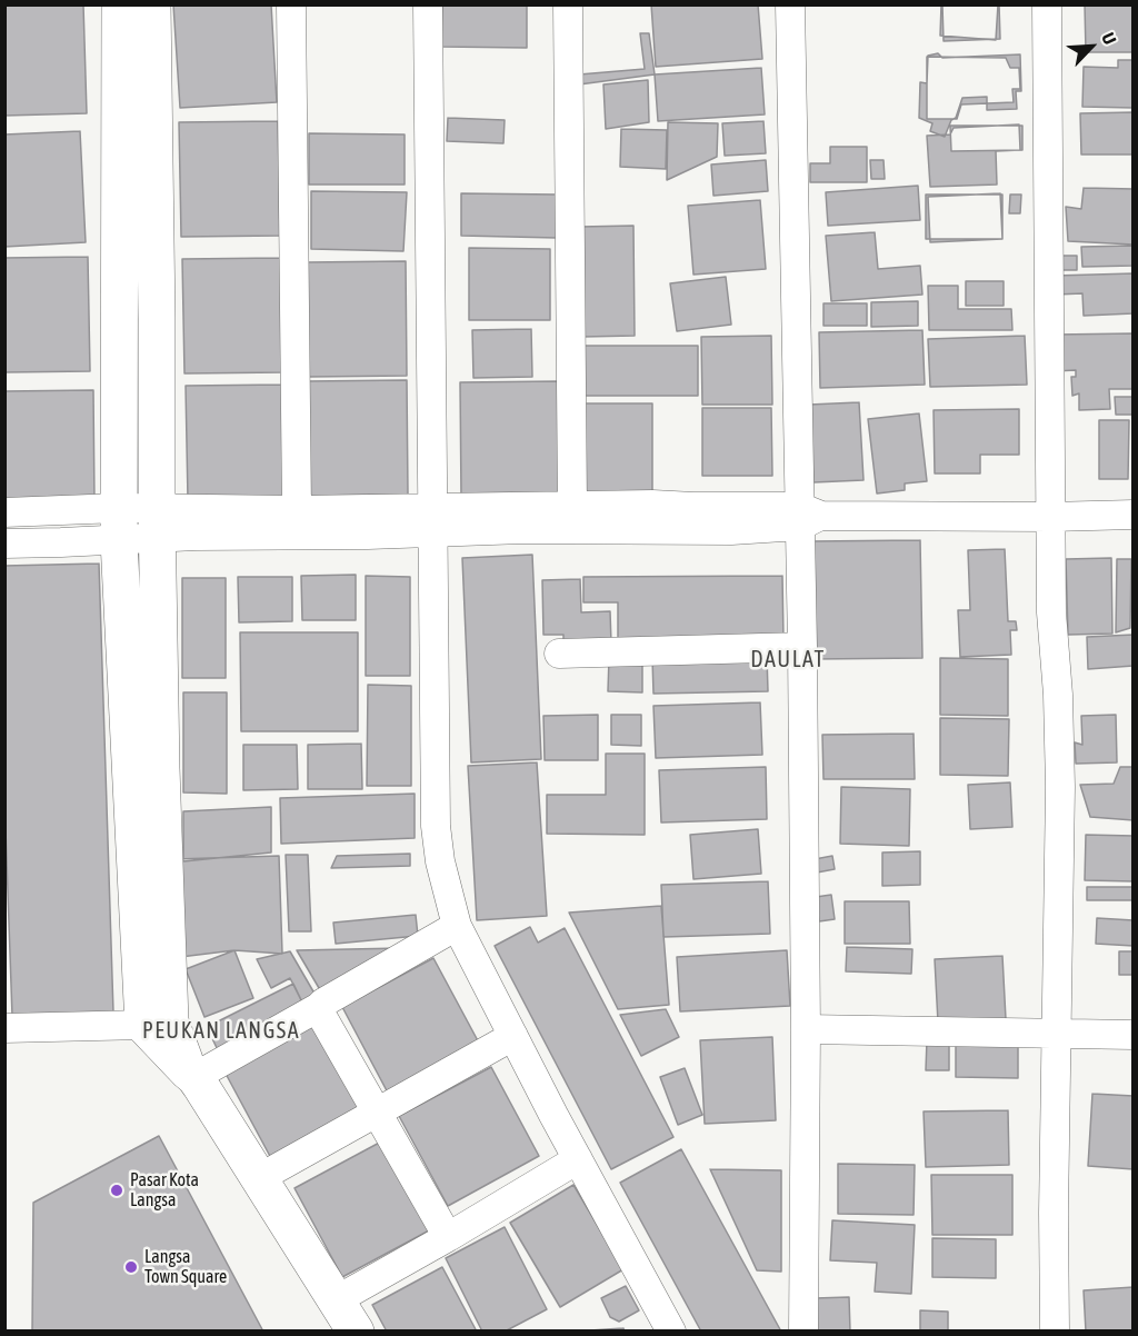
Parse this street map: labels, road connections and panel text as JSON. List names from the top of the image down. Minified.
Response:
{"districts":["DAULAT","PEUKAN LANGSA"],"places":["Pasar Kota Langsa","Langsa Town Square"],"north":"top right"}
